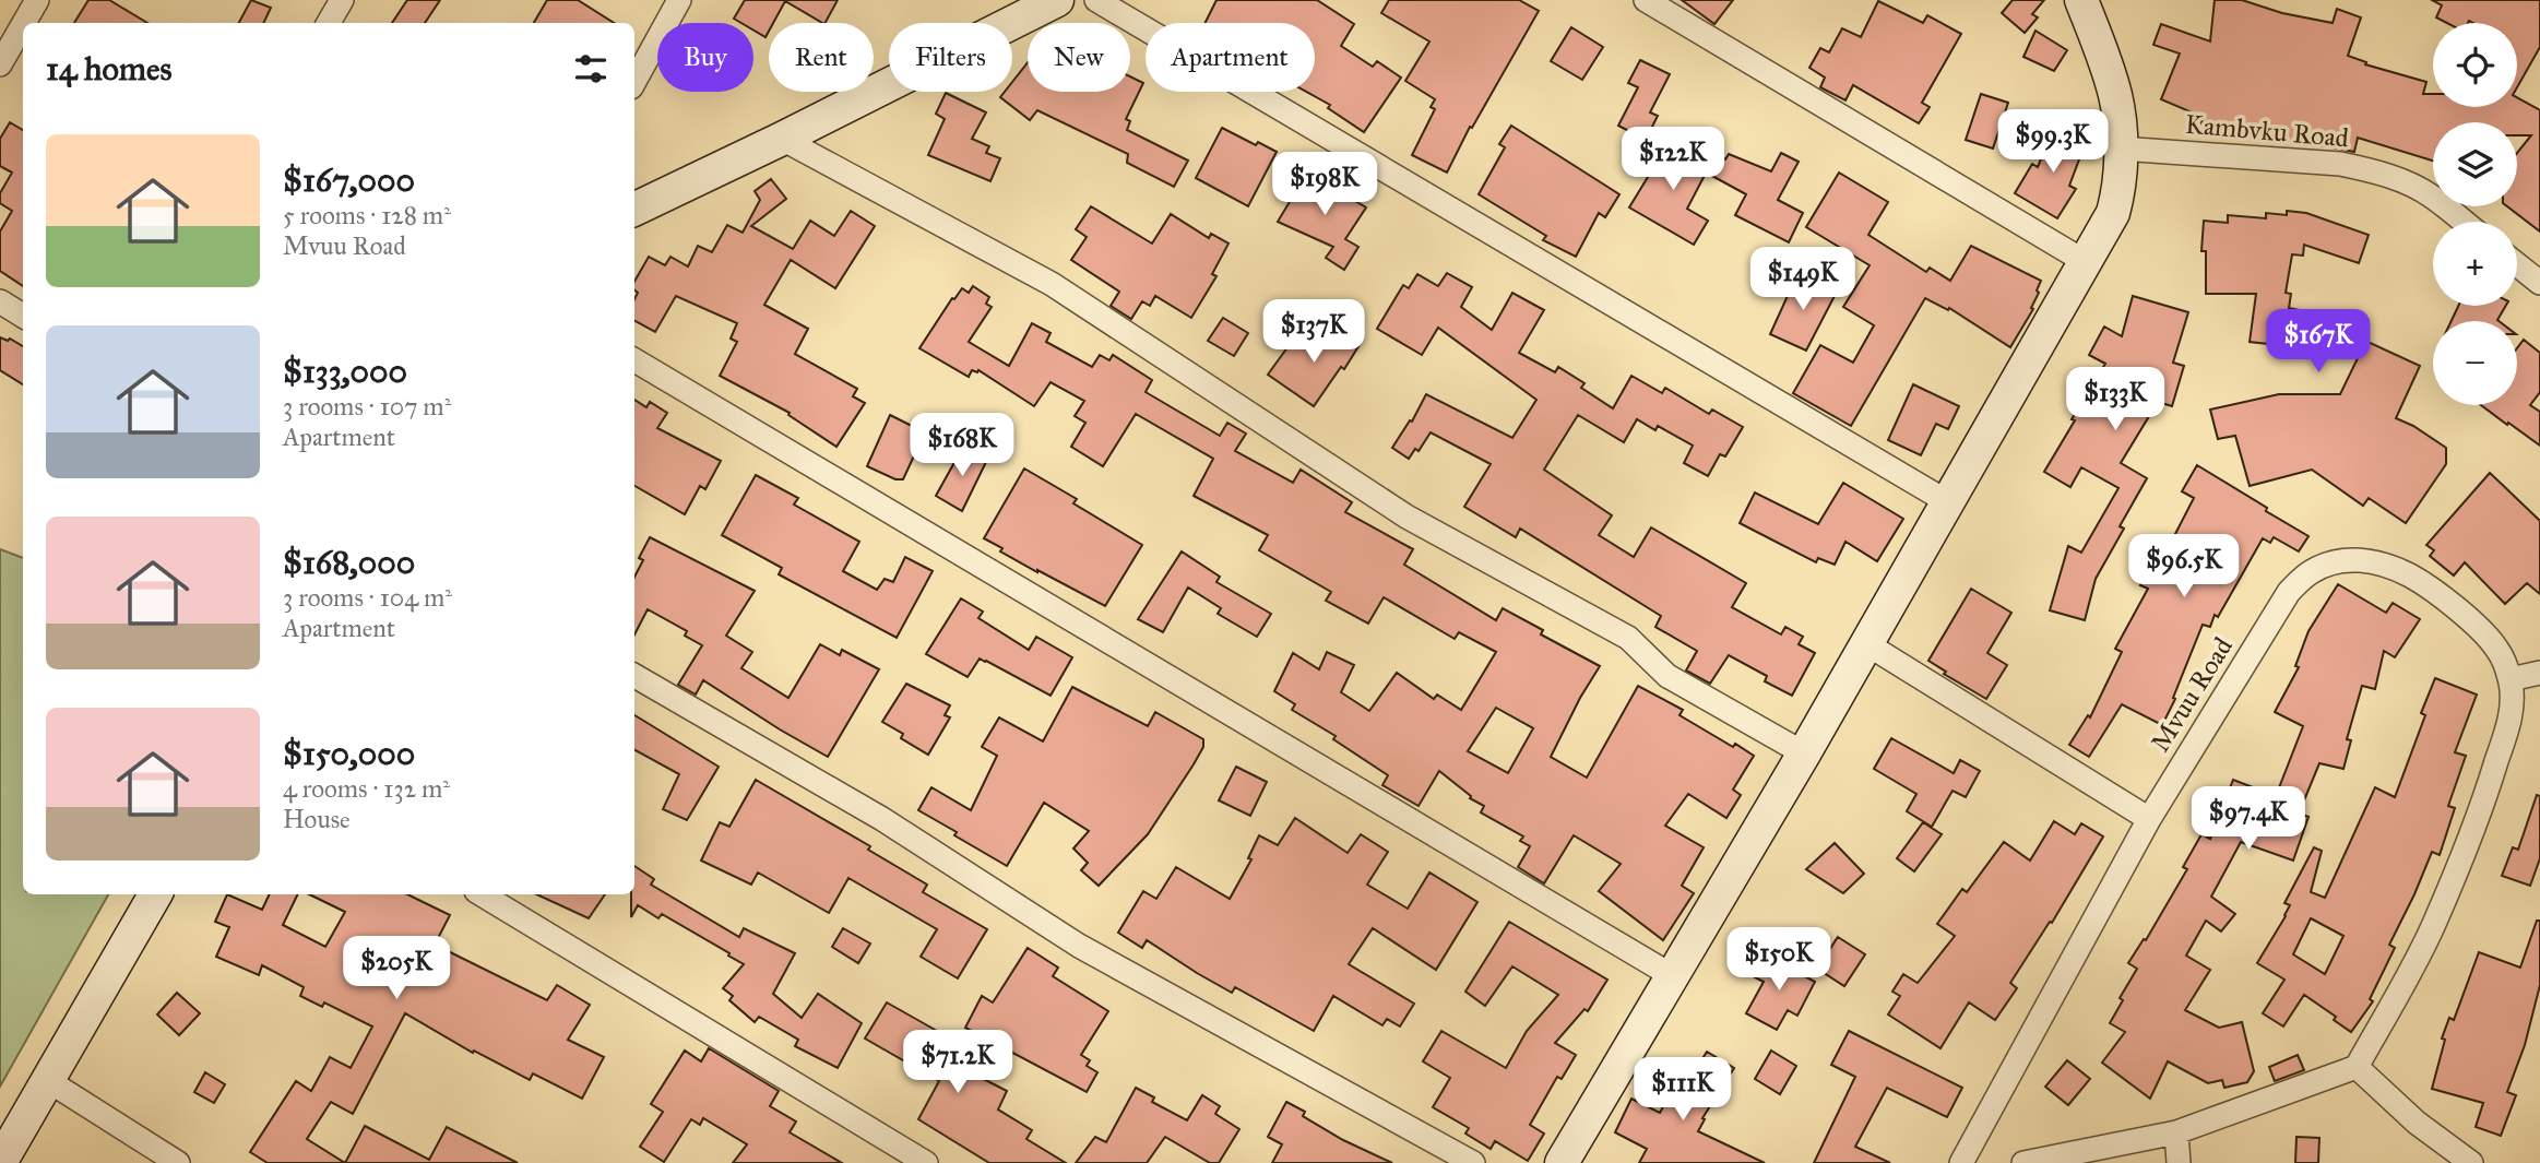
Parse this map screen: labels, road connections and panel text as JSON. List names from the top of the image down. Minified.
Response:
{"streets":{"street":["Kambvku Road","Mvuu Road"]},"page":{"map_buttons":["+","−"],"chip":["Buy","Rent","Filters","New","Apartment"],"heading":"14 homes","price":["$99.3K","$122K","$198K","$149K","$137K","$167K","$133K","$168K","$96.5K","$97.4K","$150K","$205K","$71.2K","$111K"],"list":[{"name":"$167,000","note":"5 rooms · 128 m² · Mvuu Road"},{"name":"$133,000","note":"3 rooms · 107 m² · Apartment"},{"name":"$168,000","note":"3 rooms · 104 m² · Apartment"},{"name":"$150,000","note":"4 rooms · 132 m² · House"}]}}
